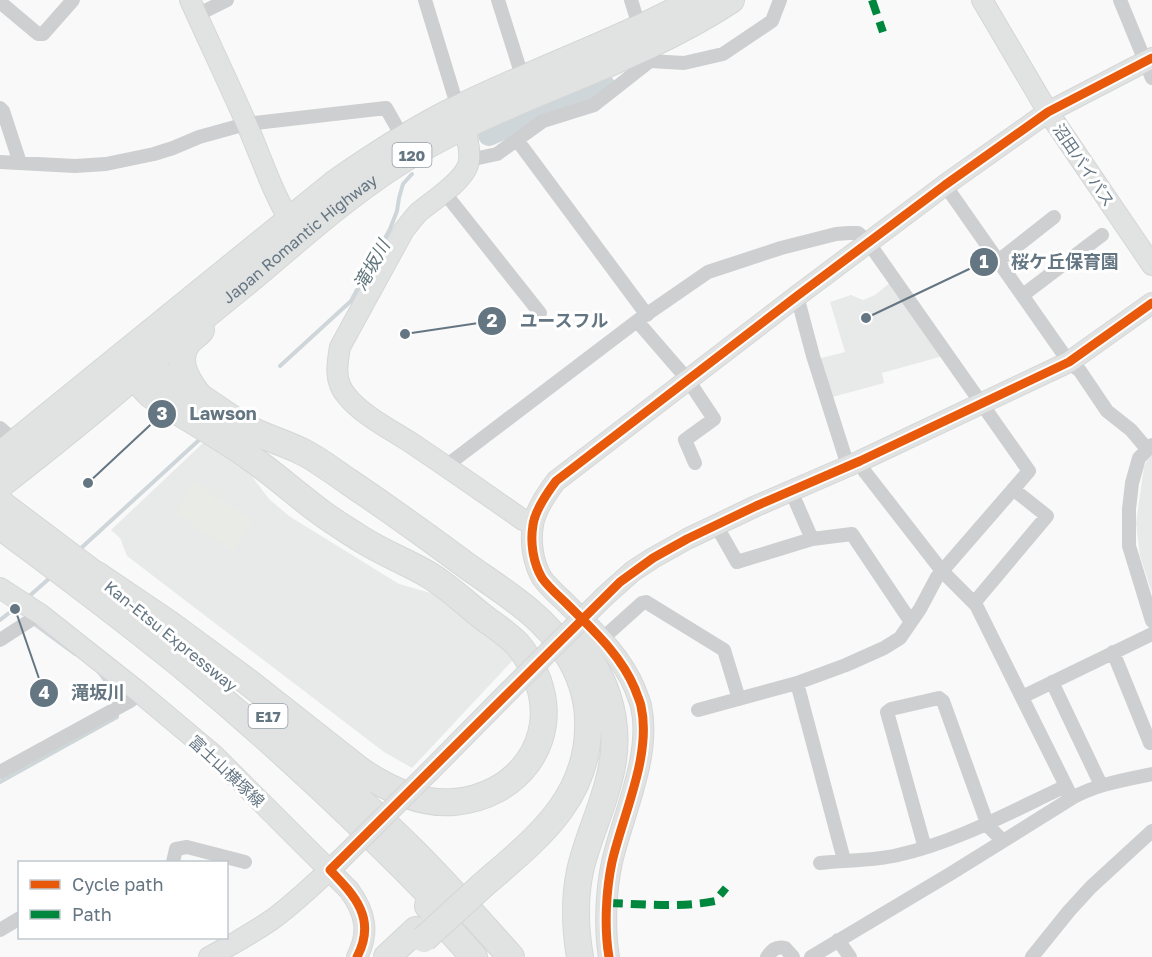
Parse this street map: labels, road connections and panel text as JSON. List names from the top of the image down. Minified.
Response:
{"streets":{"highway":["120","Japan Romantic Highway","Kan-Etsu Expressway","E17"],"street":["沼田バイパス","富士山横塚線"]},"water":["滝坂川"],"places":["桜ケ丘保育園","ユースフル","Lawson","滝坂川"],"legend":["Cycle path","Path"]}
